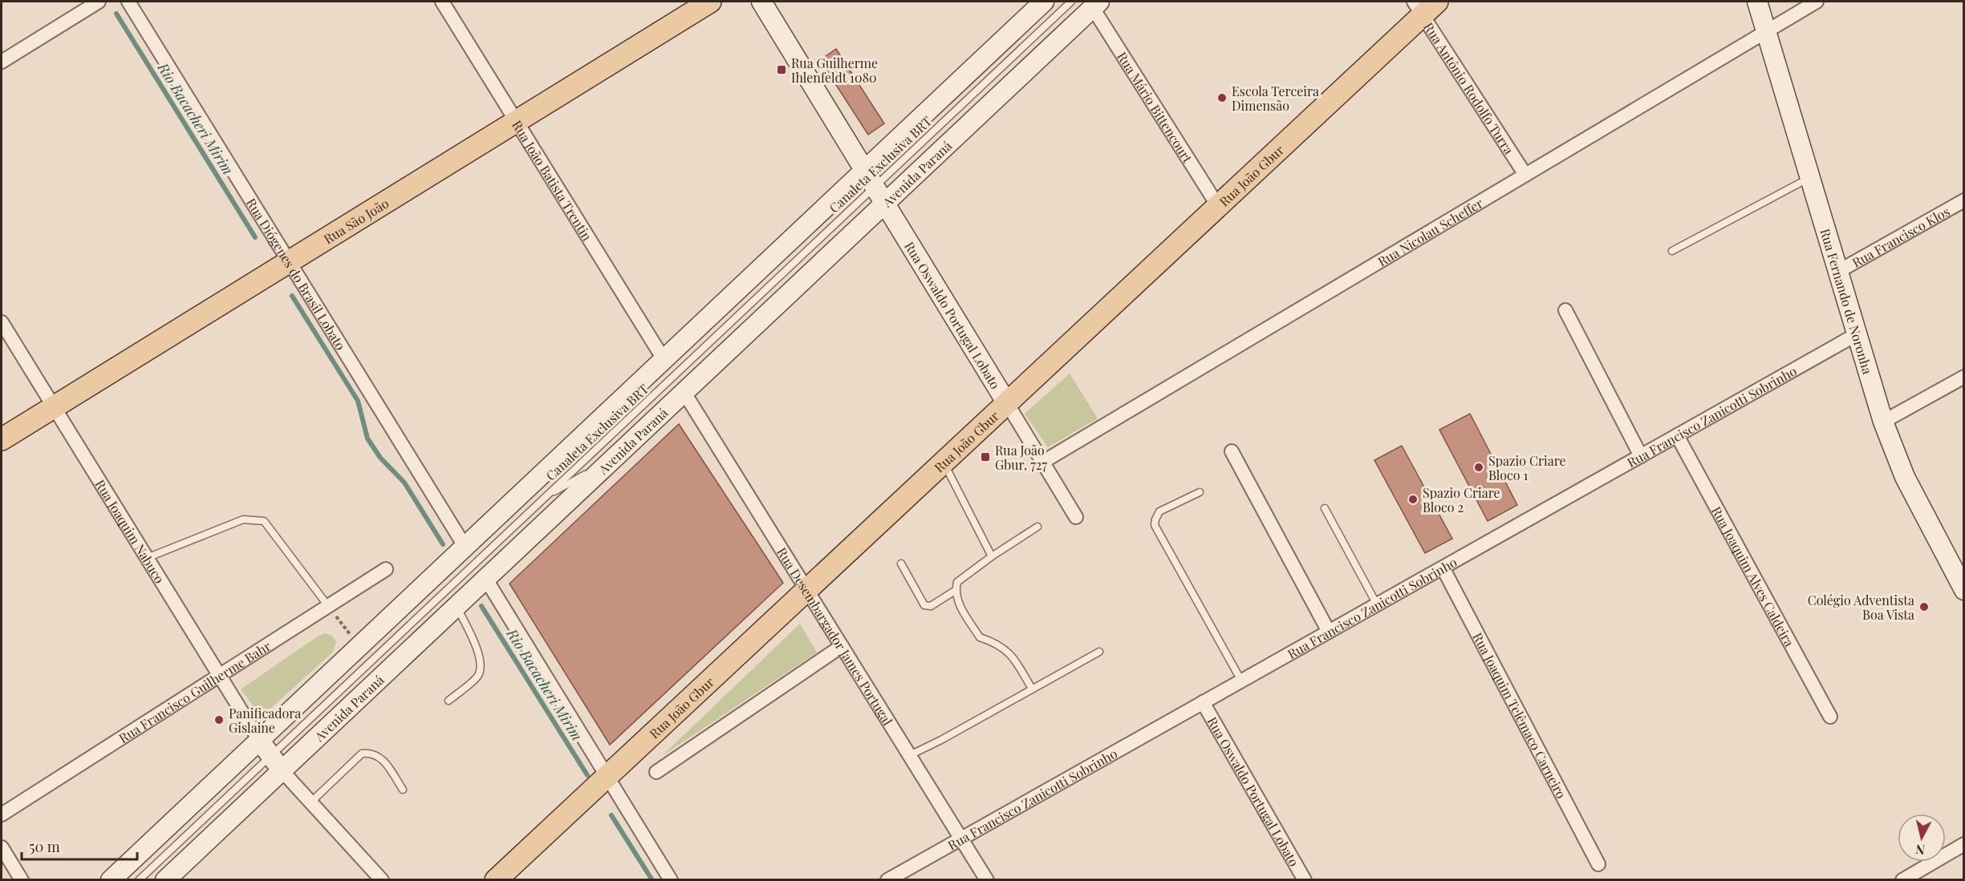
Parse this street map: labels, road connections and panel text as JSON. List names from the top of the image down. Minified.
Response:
{"streets":{"main road":["Rua João Gbur","Rua São João"],"street":["Rua Antônio Rodolfo Turra","Rua Mário Bittencourt","Avenida Paraná","Rua João Batista Trentin","Rua Nicolau Scheffer","Rua Francisco Klos","Rua Diógenes do Brasil Lobato","Rua Fernando de Noronha","Rua Oswaldo Portugal Lobato","Rua Francisco Zanicotti Sobrinho","Rua Joaquim Nabuco","Rua Joaquim Alves Caldeira","Rua Desembargador James Portugal","Rua Francisco Guilherme Bahr","Rua Joaquim Telêmaco Carneiro"],"lane":["Canaleta Exclusiva BRT"]},"crossings":[["Rua Antônio Rodolfo Turra","Rua João Gbur"],["Rua Antônio Rodolfo Turra","Rua Nicolau Scheffer"],["Rua Mário Bittencourt","Avenida Paraná"],["Rua Mário Bittencourt","Rua João Gbur"],["Canaleta Exclusiva BRT","Avenida Paraná"],["Canaleta Exclusiva BRT","Rua Oswaldo Portugal Lobato"],["Avenida Paraná","Rua Oswaldo Portugal Lobato"],["Avenida Paraná","Rua Desembargador James Portugal"],["Rua João Gbur","Rua Oswaldo Portugal Lobato"],["Rua João Gbur","Rua Desembargador James Portugal"],["Rua João Batista Trentin","Rua São João"],["Rua São João","Rua Diógenes do Brasil Lobato"],["Rua São João","Rua Joaquim Nabuco"],["Rua Nicolau Scheffer","Rua Fernando de Noronha"],["Rua Nicolau Scheffer","Rua Oswaldo Portugal Lobato"],["Rua Francisco Klos","Rua Fernando de Noronha"],["Rua Fernando de Noronha","Rua Francisco Zanicotti Sobrinho"],["Rua Oswaldo Portugal Lobato","Rua Francisco Zanicotti Sobrinho"],["Rua Francisco Zanicotti Sobrinho","Rua Joaquim Alves Caldeira"],["Rua Francisco Zanicotti Sobrinho","Rua Desembargador James Portugal"],["Rua Francisco Zanicotti Sobrinho","Rua Joaquim Telêmaco Carneiro"],["Rua Joaquim Nabuco","Rua Francisco Guilherme Bahr"]],"water":["Rio Bacacheri Mirim"],"places":{"transit":["Rua Guilherme Ihlenfeldt 1080","Rua João Gbur, 727"],"other":["Escola Terceira Dimensão","Spazio Criare Bloco 1","Spazio Criare Bloco 2","Colégio Adventista Boa Vista","Panificadora Gislaine"]},"scale_bar":"50 m","north":"bottom"}
